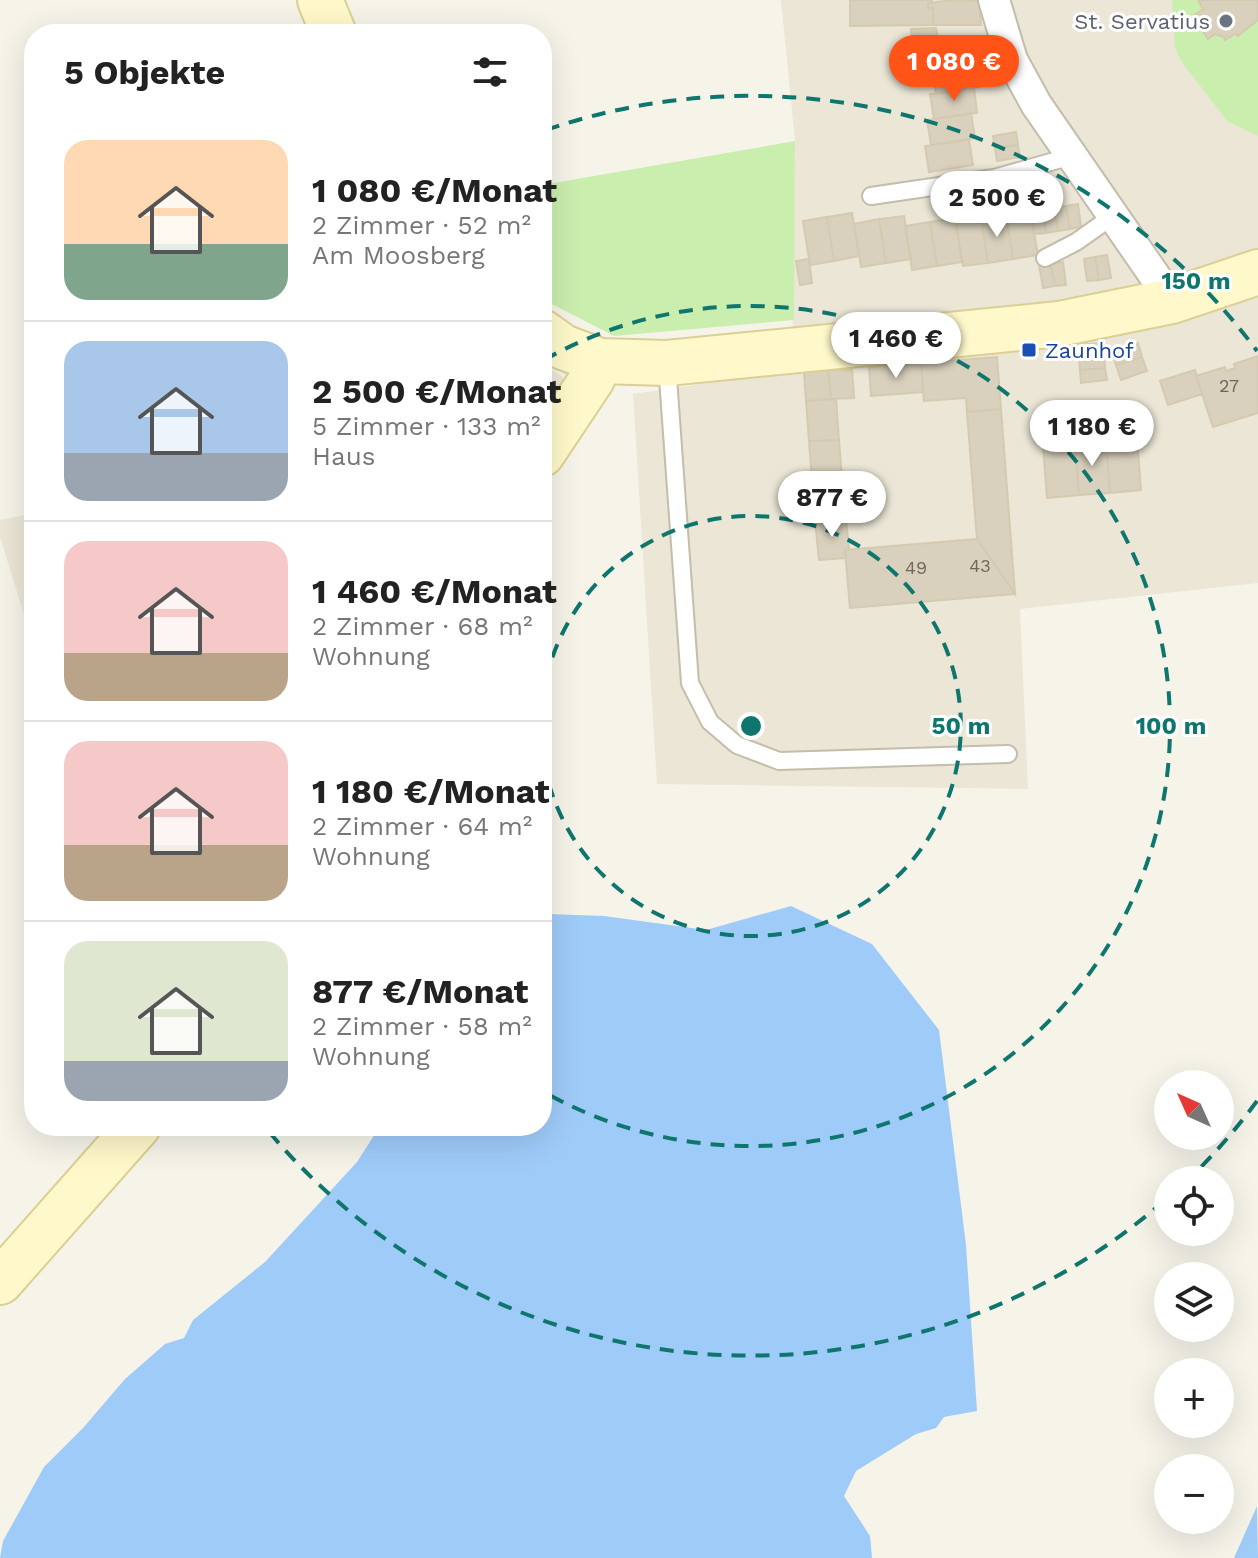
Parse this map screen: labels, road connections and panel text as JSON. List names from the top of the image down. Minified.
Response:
{"places":{"other":["St. Servatius"],"transit":["Zaunhof"]},"house_numbers":["27","43","49"],"north":"top left","page":{"heading":"5 Objekte","price":["1 080 €","2 500 €","1 460 €","1 180 €","877 €"],"list":[{"name":"1 080 €/Monat","note":"2 Zimmer · 52 m² · Am Moosberg"},{"name":"2 500 €/Monat","note":"5 Zimmer · 133 m² · Haus"},{"name":"1 460 €/Monat","note":"2 Zimmer · 68 m² · Wohnung"},{"name":"1 180 €/Monat","note":"2 Zimmer · 64 m² · Wohnung"},{"name":"877 €/Monat","note":"2 Zimmer · 58 m² · Wohnung"}],"map_buttons":["+","−"]},"rings":["150 m","50 m","100 m"]}
